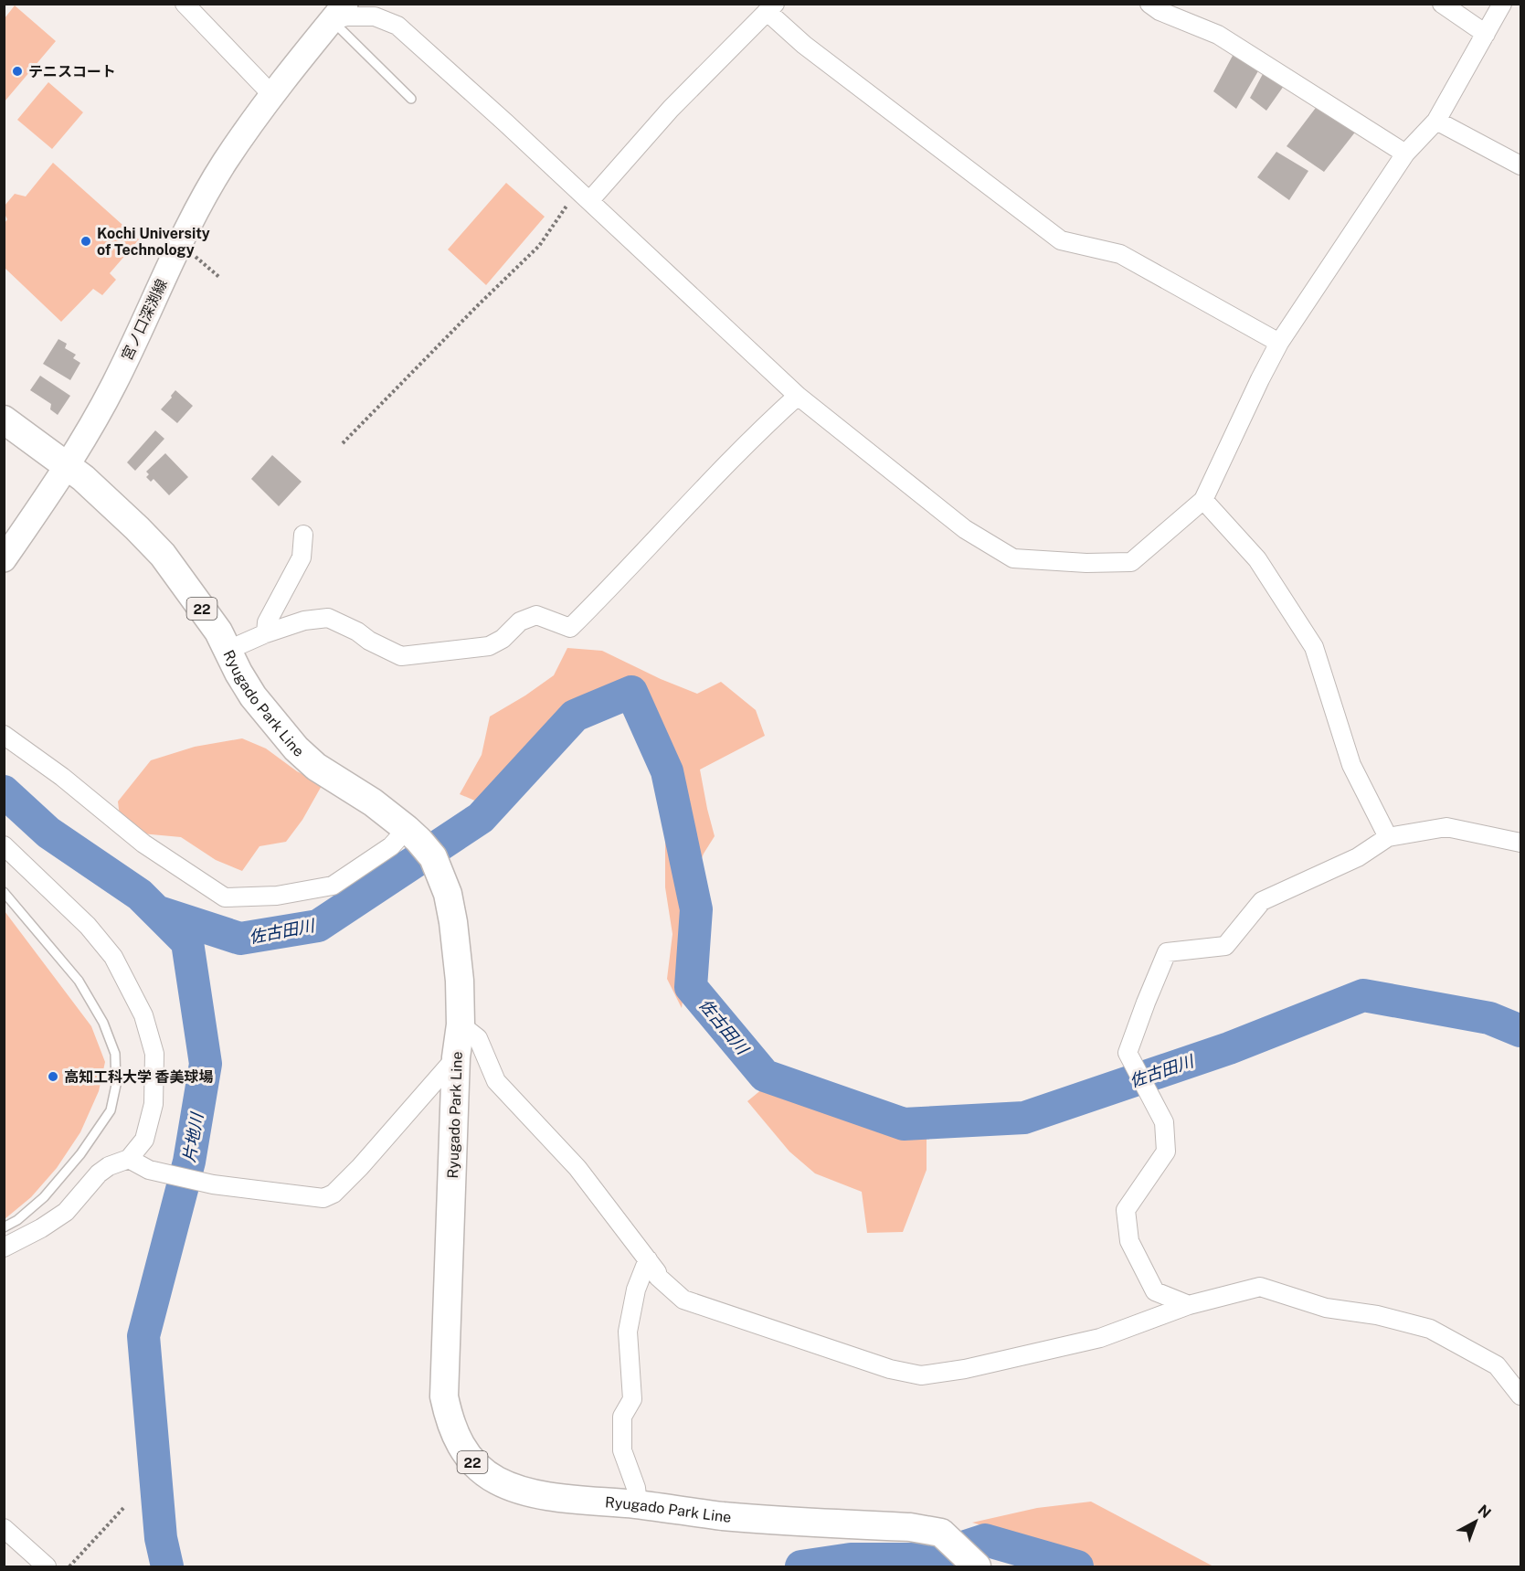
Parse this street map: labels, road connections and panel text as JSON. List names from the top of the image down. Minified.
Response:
{"streets":{"main road":["宮ノ口深渕線","22","Ryugado Park Line"]},"crossings":[["宮ノ口深渕線","Ryugado Park Line"]],"water":["佐古田川","片地川"],"places":["テニスコート","Kochi University of Technology","高知工科大学 香美球場"],"north":"top right"}
